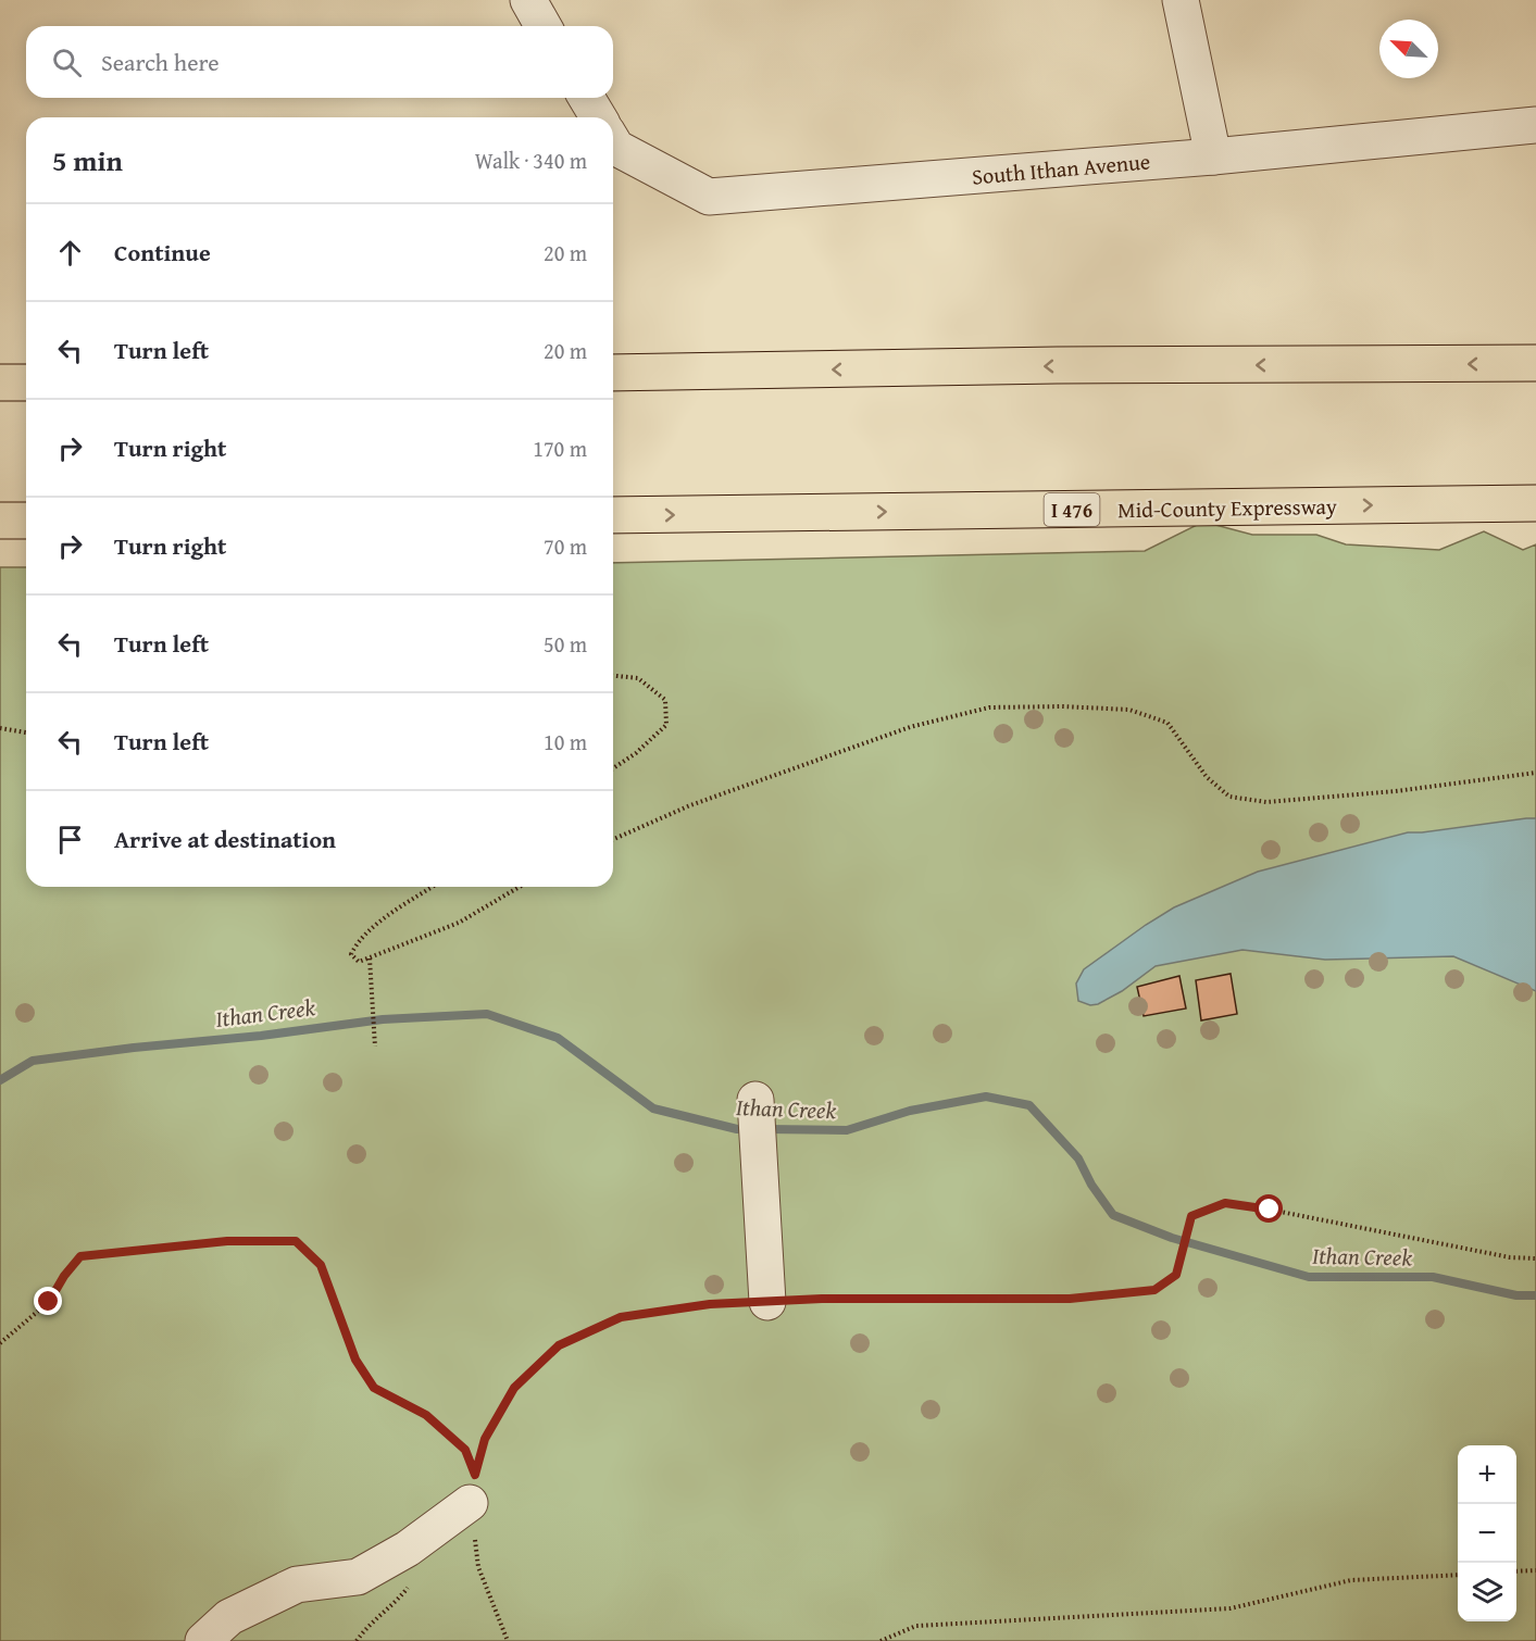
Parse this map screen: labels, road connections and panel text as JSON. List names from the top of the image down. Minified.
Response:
{"streets":{"highway":["Mid-County Expressway","I 476"],"street":["South Ithan Avenue"]},"water":["Ithan Creek"],"north":"top left","page":{"search":"Search here","heading":["5 min","Walk · 340 m"],"list":[["Continue","20 m"],["Turn left","20 m"],["Turn right","170 m"],["Turn right","70 m"],["Turn left","50 m"],["Turn left","10 m"],"Arrive at destination"],"map_buttons":["+","−"]}}
